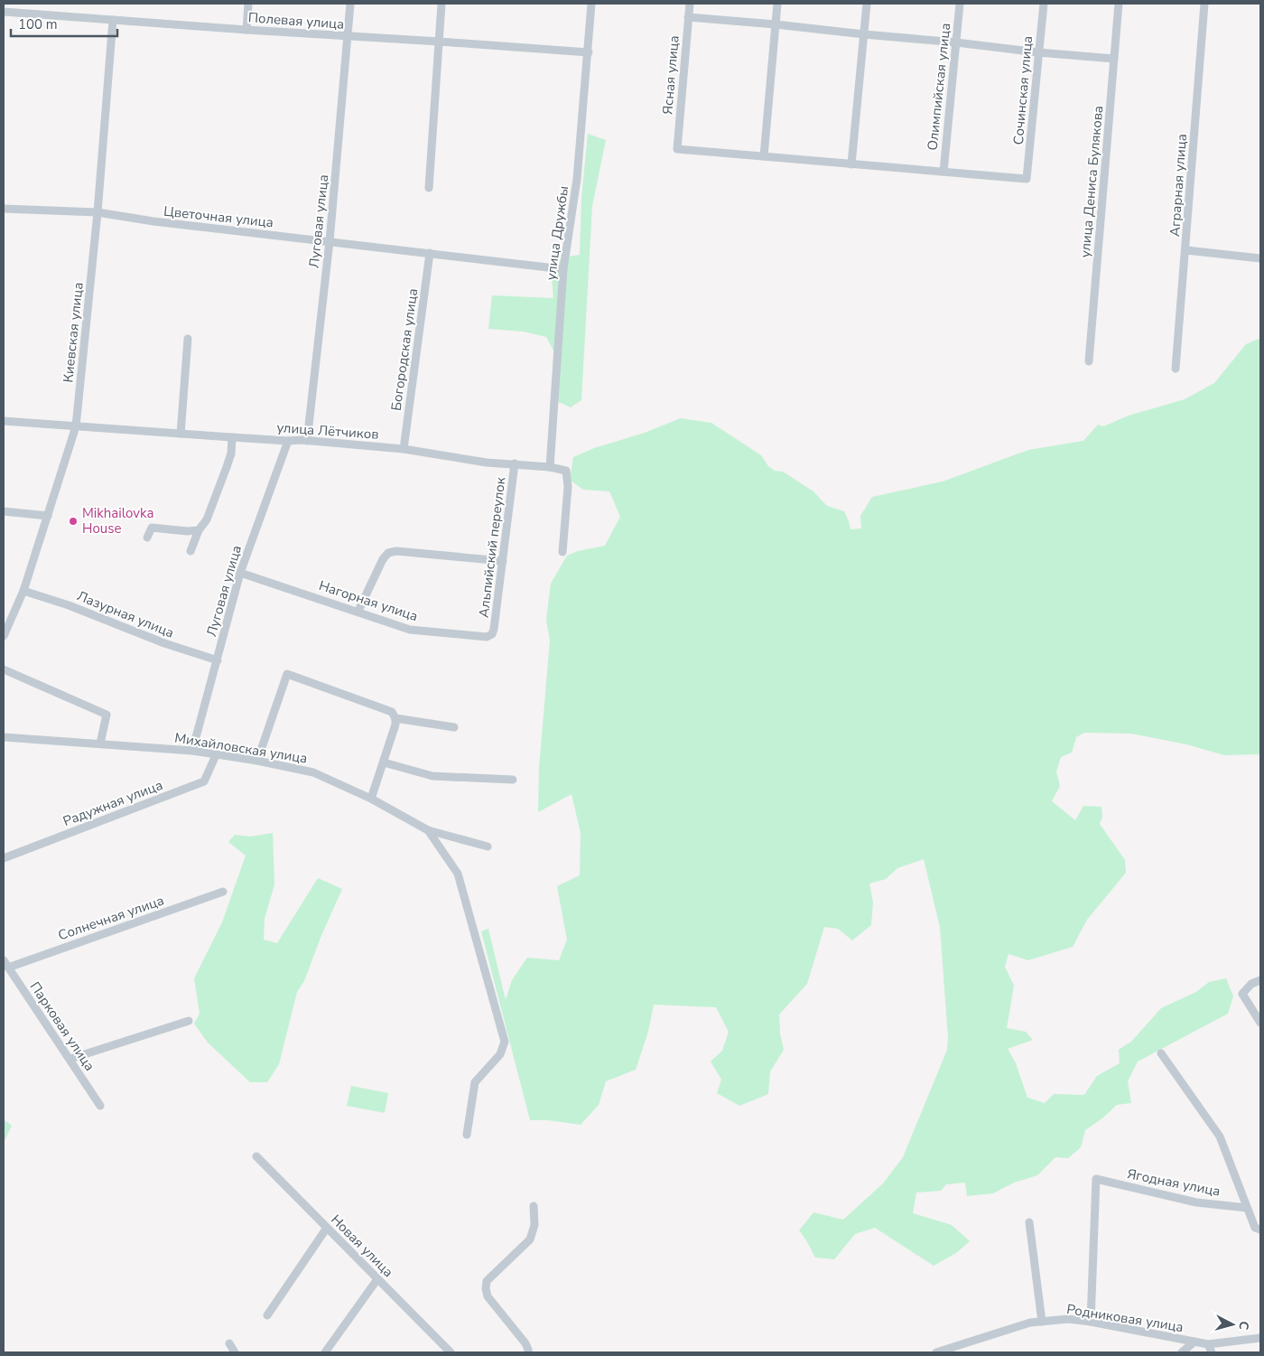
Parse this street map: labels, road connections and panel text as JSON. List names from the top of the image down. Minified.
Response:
{"streets":{"street":["Полевая улица","Ясная улица","Олимпийская улица","Сочинская улица","улица Дениса Булякова","Аграрная улица","Цветочная улица","Луговая улица","улица Дружбы","Киевская улица","Богородская улица","улица Лётчиков","Альпийский переулок","Нагорная улица","Лазурная улица","Михайловская улица","Радужная улица","Солнечная улица","Парковая улица","Ягодная улица","Новая улица","Родниковая улица"]},"crossings":[["Полевая улица","Луговая улица"],["Полевая улица","улица Дружбы"],["Полевая улица","Киевская улица"],["Олимпийская улица","Сочинская улица"],["Цветочная улица","Луговая улица"],["Цветочная улица","улица Дружбы"],["Цветочная улица","Киевская улица"],["Цветочная улица","Богородская улица"],["Луговая улица","улица Лётчиков"],["Луговая улица","Нагорная улица"],["Луговая улица","Лазурная улица"],["Луговая улица","Михайловская улица"],["улица Дружбы","улица Лётчиков"],["Киевская улица","улица Лётчиков"],["Киевская улица","Лазурная улица"],["Богородская улица","улица Лётчиков"],["улица Лётчиков","Альпийский переулок"],["Альпийский переулок","Нагорная улица"],["Михайловская улица","Радужная улица"],["Солнечная улица","Парковая улица"],["Ягодная улица","Родниковая улица"]],"places":["Mikhailovka House"],"scale_bar":"100 m","north":"right"}
